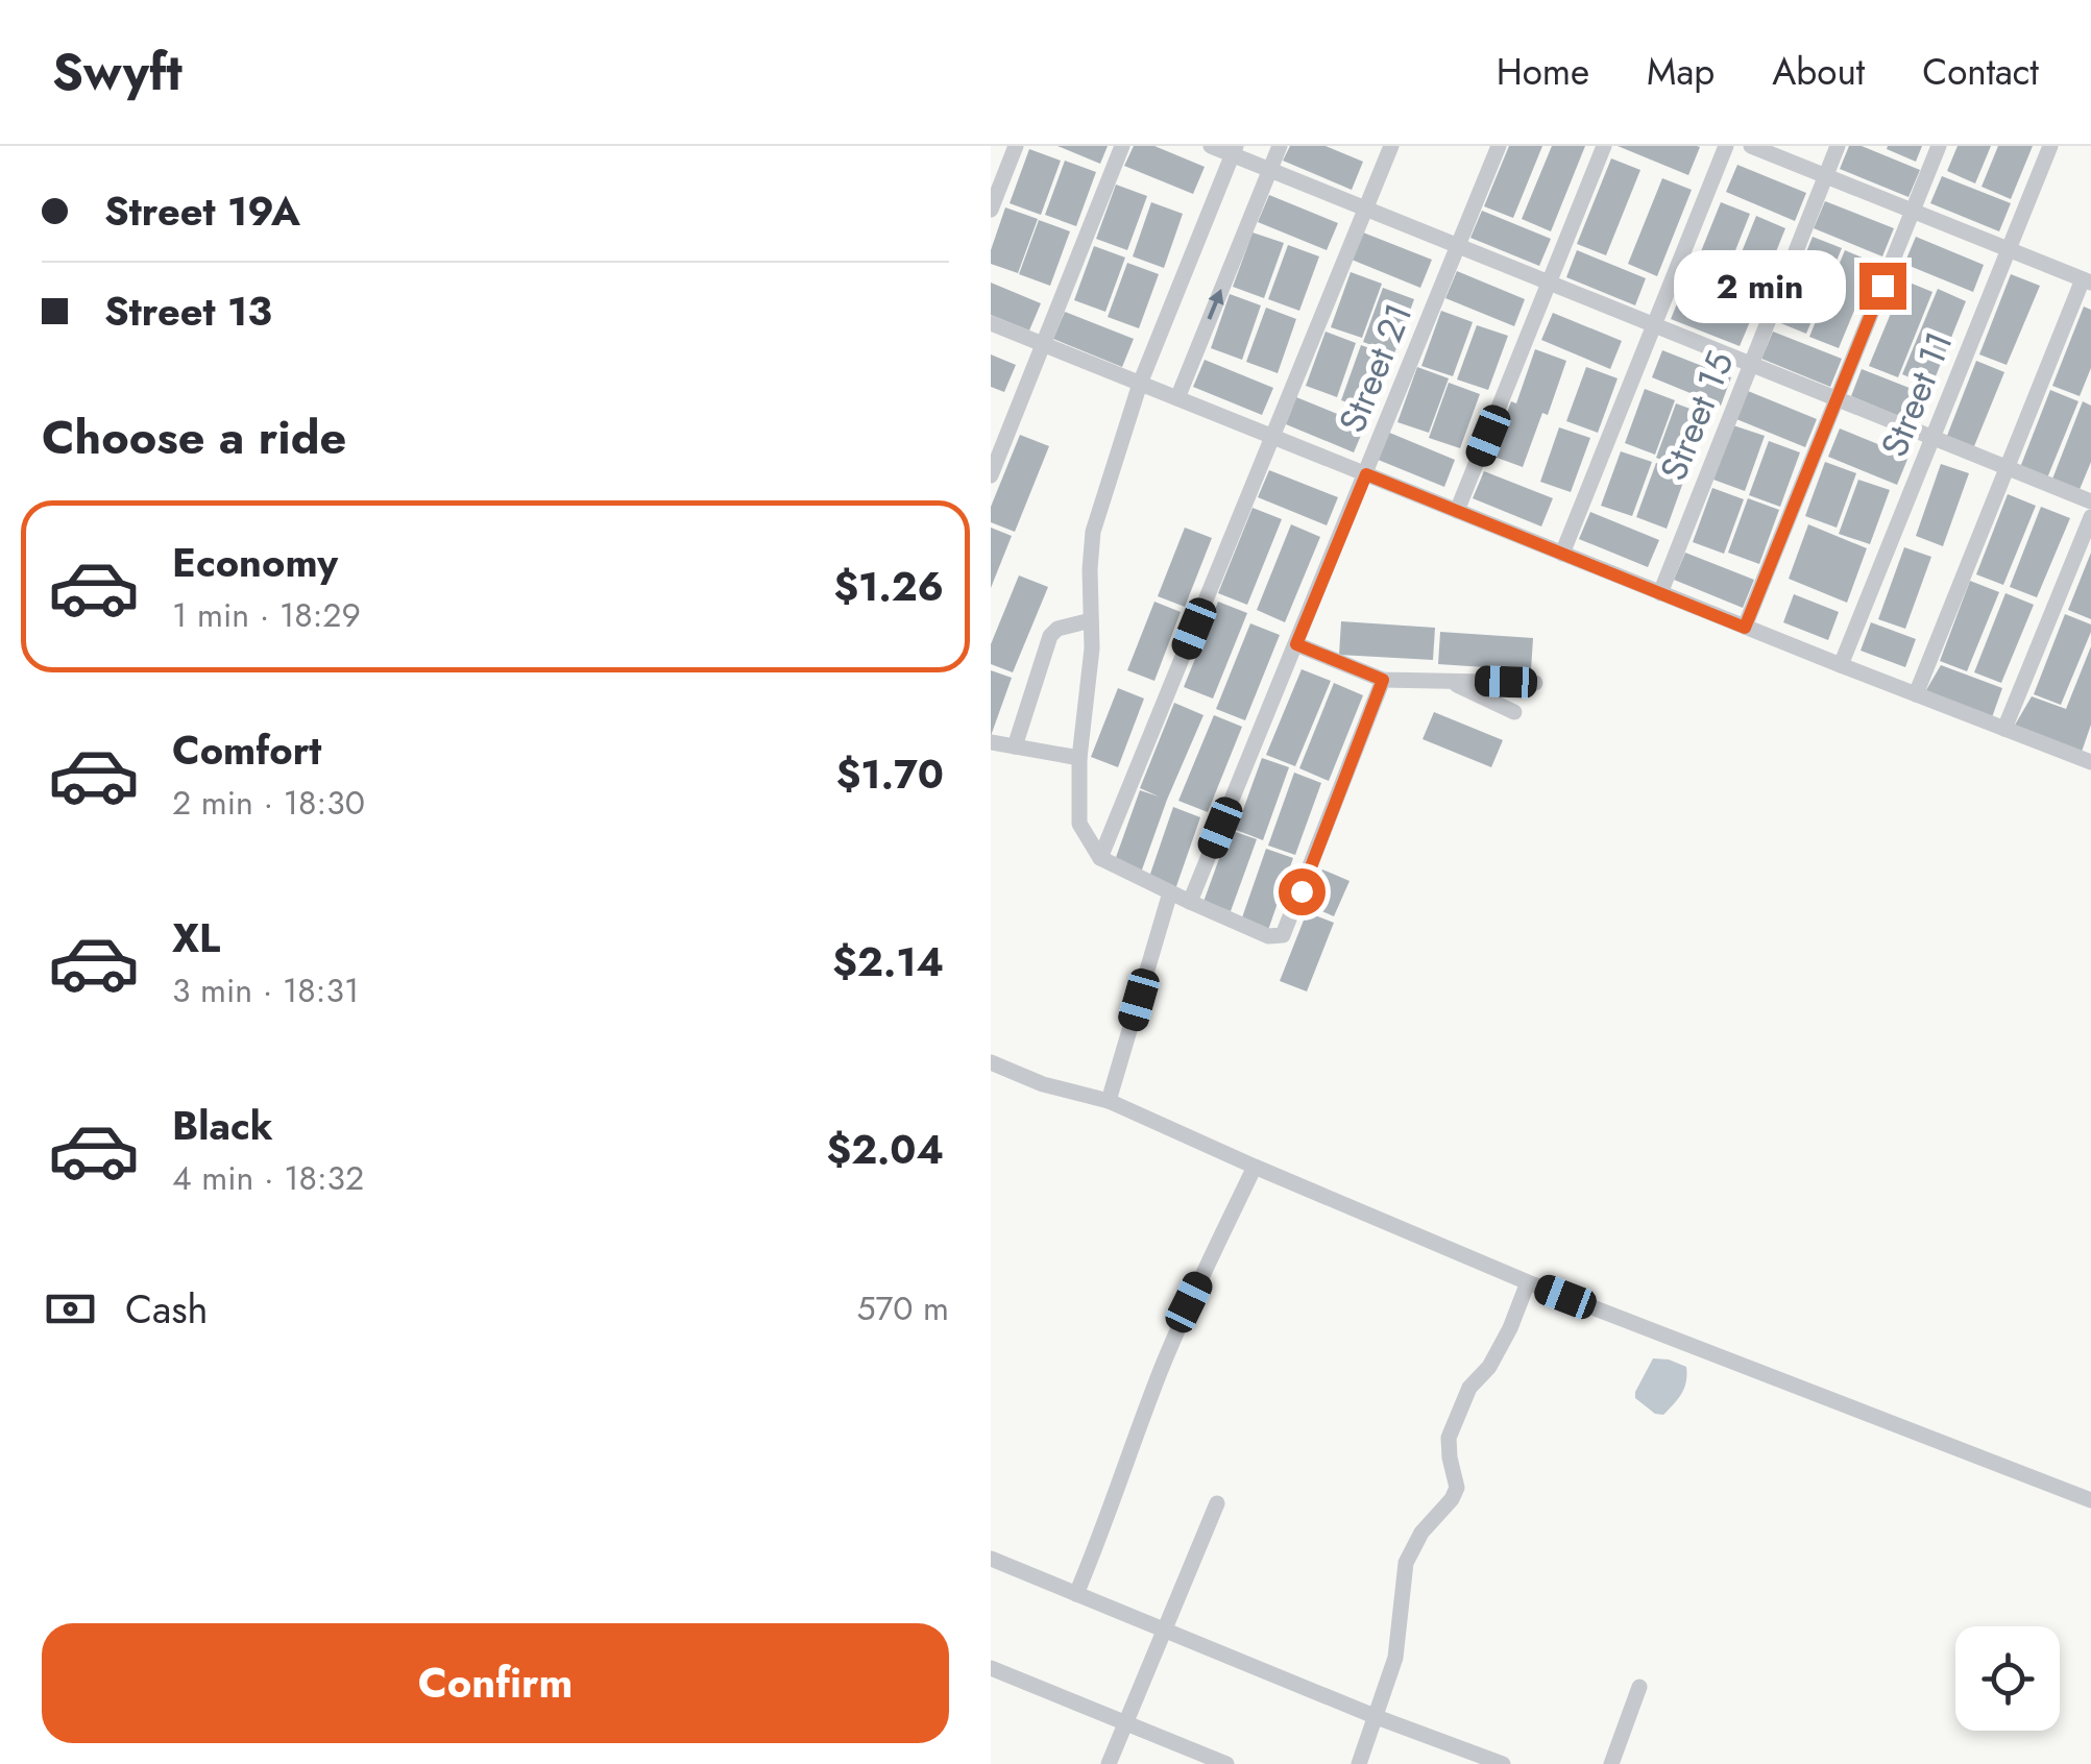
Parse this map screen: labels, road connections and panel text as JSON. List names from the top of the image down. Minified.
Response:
{"streets":{"street":["Street 21","Street 11","Street 15"]},"page":{"header":"Swyft","nav":["Home","Map","About","Contact"],"banner":["Street 19A","Street 13"],"bubble":"2 min","heading":"Choose a ride","list":[{"name":"Economy","note":"1 min · 18:29","value":"$1.26"},{"name":"Comfort","note":"2 min · 18:30","value":"$1.70"},{"name":"XL","note":"3 min · 18:31","value":"$2.14"},{"name":"Black","note":"4 min · 18:32","value":"$2.04"}],"pay":["Cash","570 m"],"buttons":"Confirm"}}
